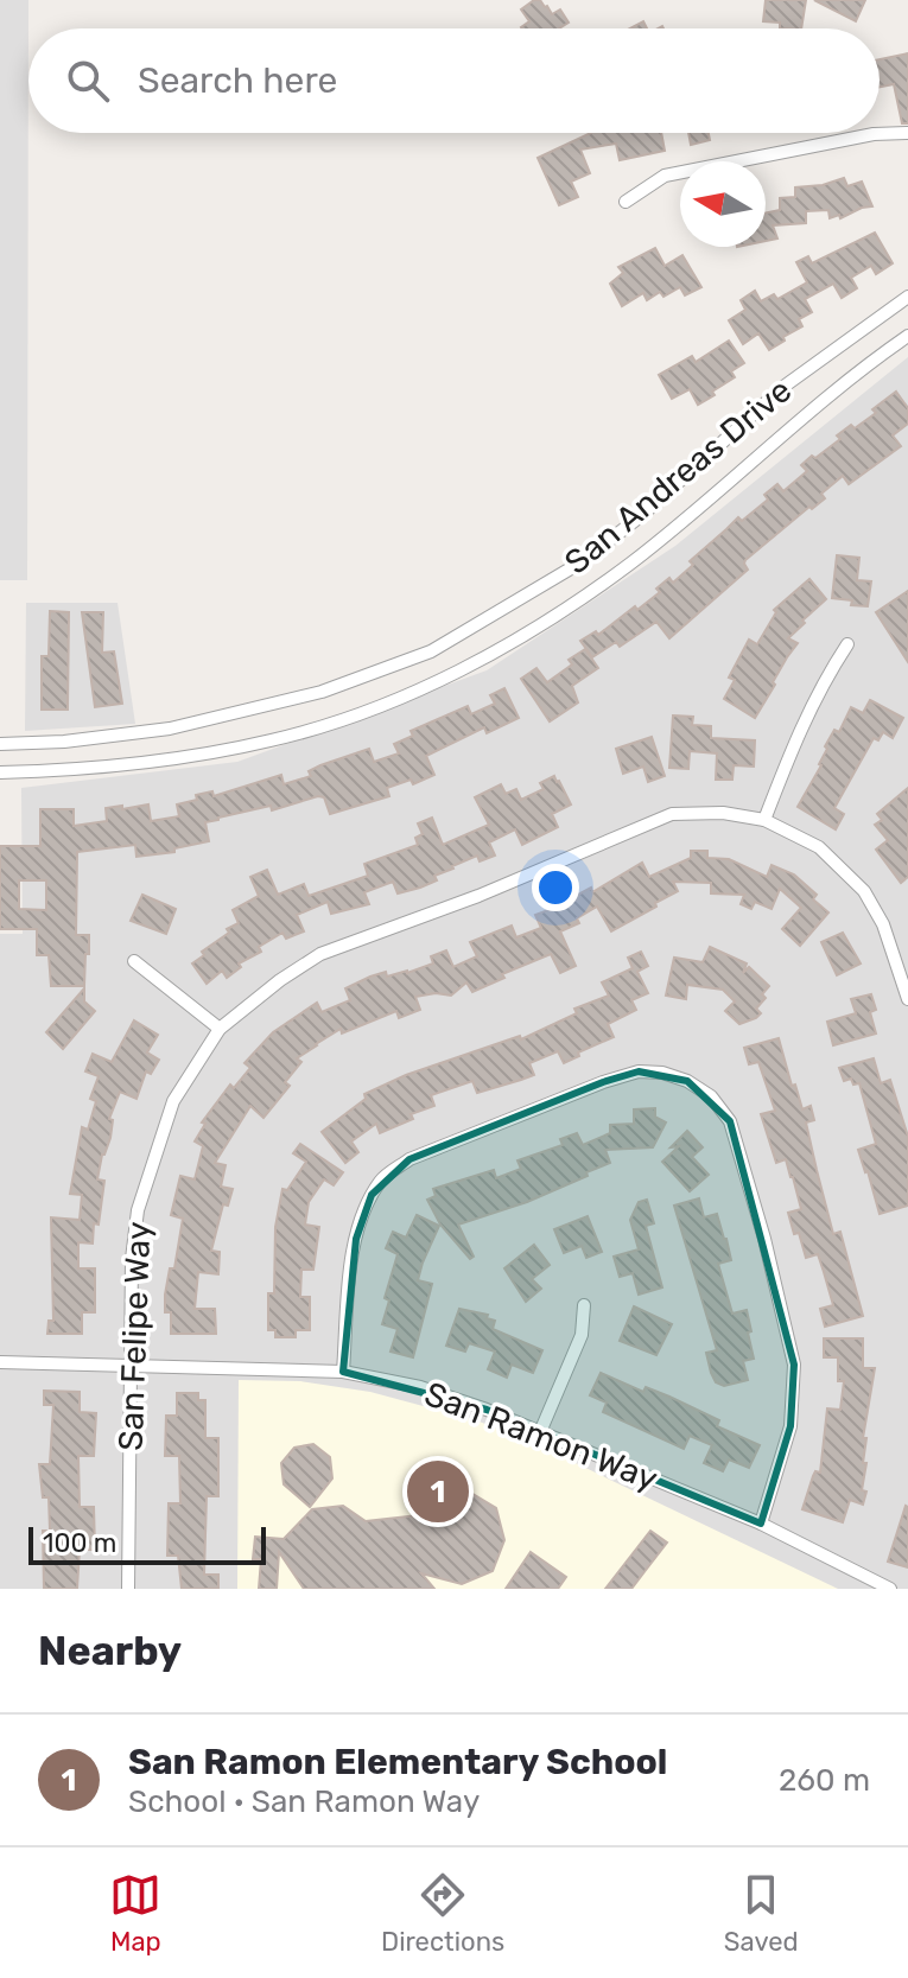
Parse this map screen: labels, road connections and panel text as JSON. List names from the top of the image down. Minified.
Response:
{"streets":{"street":["San Andreas Drive","San Felipe Way","San Ramon Way"]},"crossings":[["San Felipe Way","San Ramon Way"]],"scale_bar":"100 m","north":"left","page":{"search":"Search here","pins":"1","scale":"100 m","heading":"Nearby","list":[{"mark":"1","name":"San Ramon Elementary School","note":"School · San Ramon Way","value":"260 m"}],"nav":["Map","Directions","Saved"]}}
